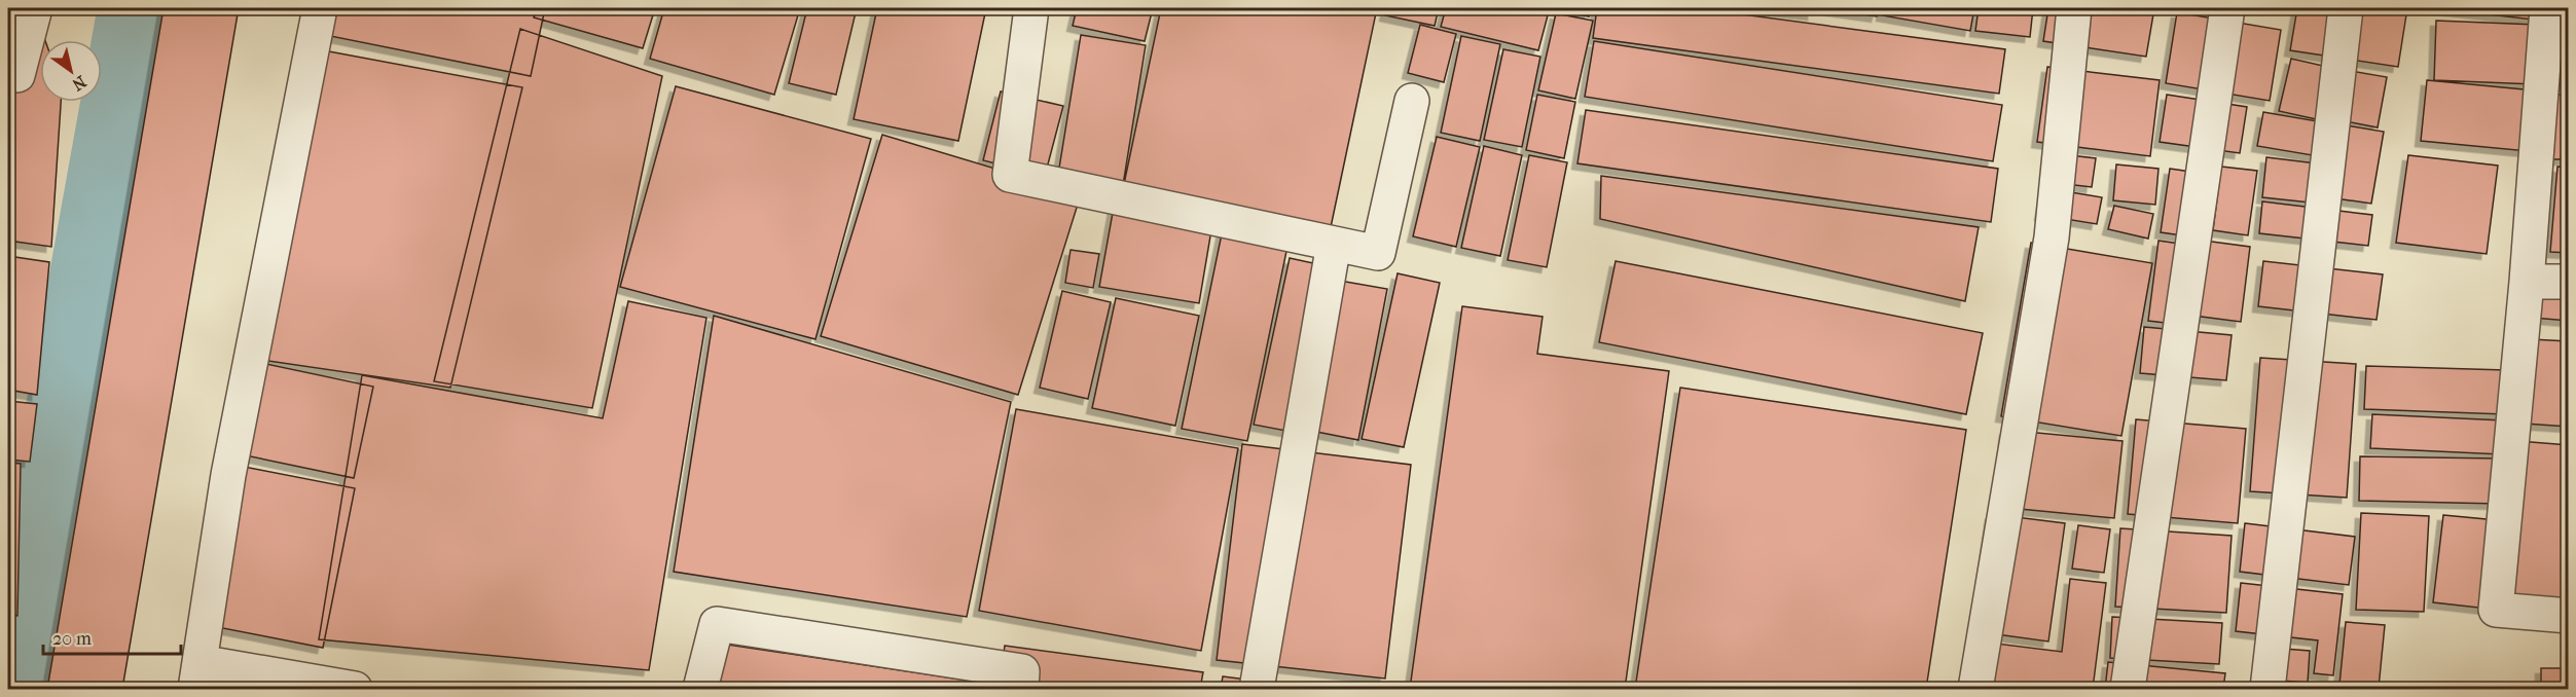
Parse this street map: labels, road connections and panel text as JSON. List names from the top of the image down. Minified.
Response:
{"scale_bar":"20 m","north":"bottom right"}
